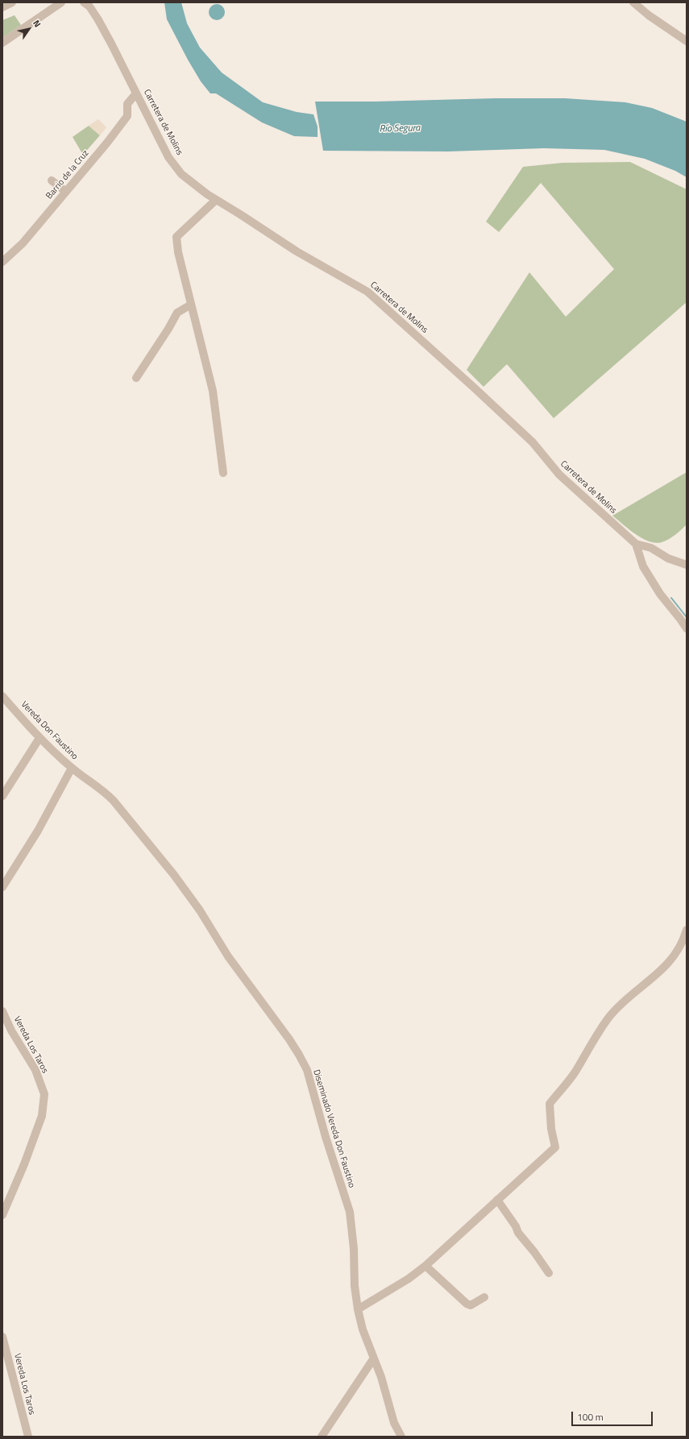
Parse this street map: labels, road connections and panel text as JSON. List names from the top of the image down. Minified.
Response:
{"streets":{"street":["Carretera de Molins","Barrio de la Cruz","Vereda Don Faustino","Vereda Los Taros","Diseminado Vereda Don Faustino"]},"crossings":[["Carretera de Molins","Barrio de la Cruz"],["Vereda Don Faustino","Diseminado Vereda Don Faustino"]],"water":["Río Segura"],"scale_bar":"100 m","north":"top right"}
